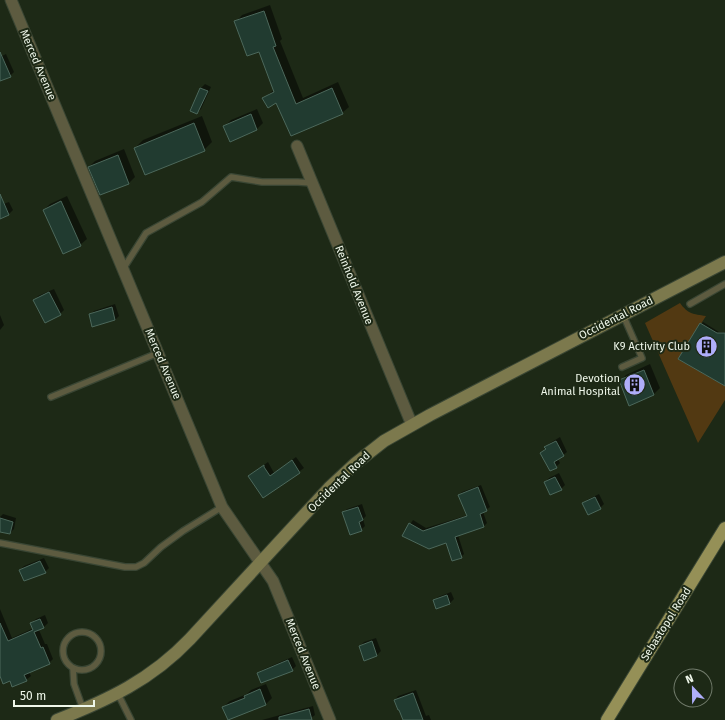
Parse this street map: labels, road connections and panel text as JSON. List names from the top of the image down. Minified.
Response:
{"streets":{"main road":["Sebastopol Road"],"street":["Merced Avenue","Reinhold Avenue","Occidental Road"]},"crossings":[["Merced Avenue","Occidental Road"],["Reinhold Avenue","Occidental Road"]],"places":{"building":["K9 Activity Club","Devotion Animal Hospital"]},"scale_bar":"50 m","north":"top"}
